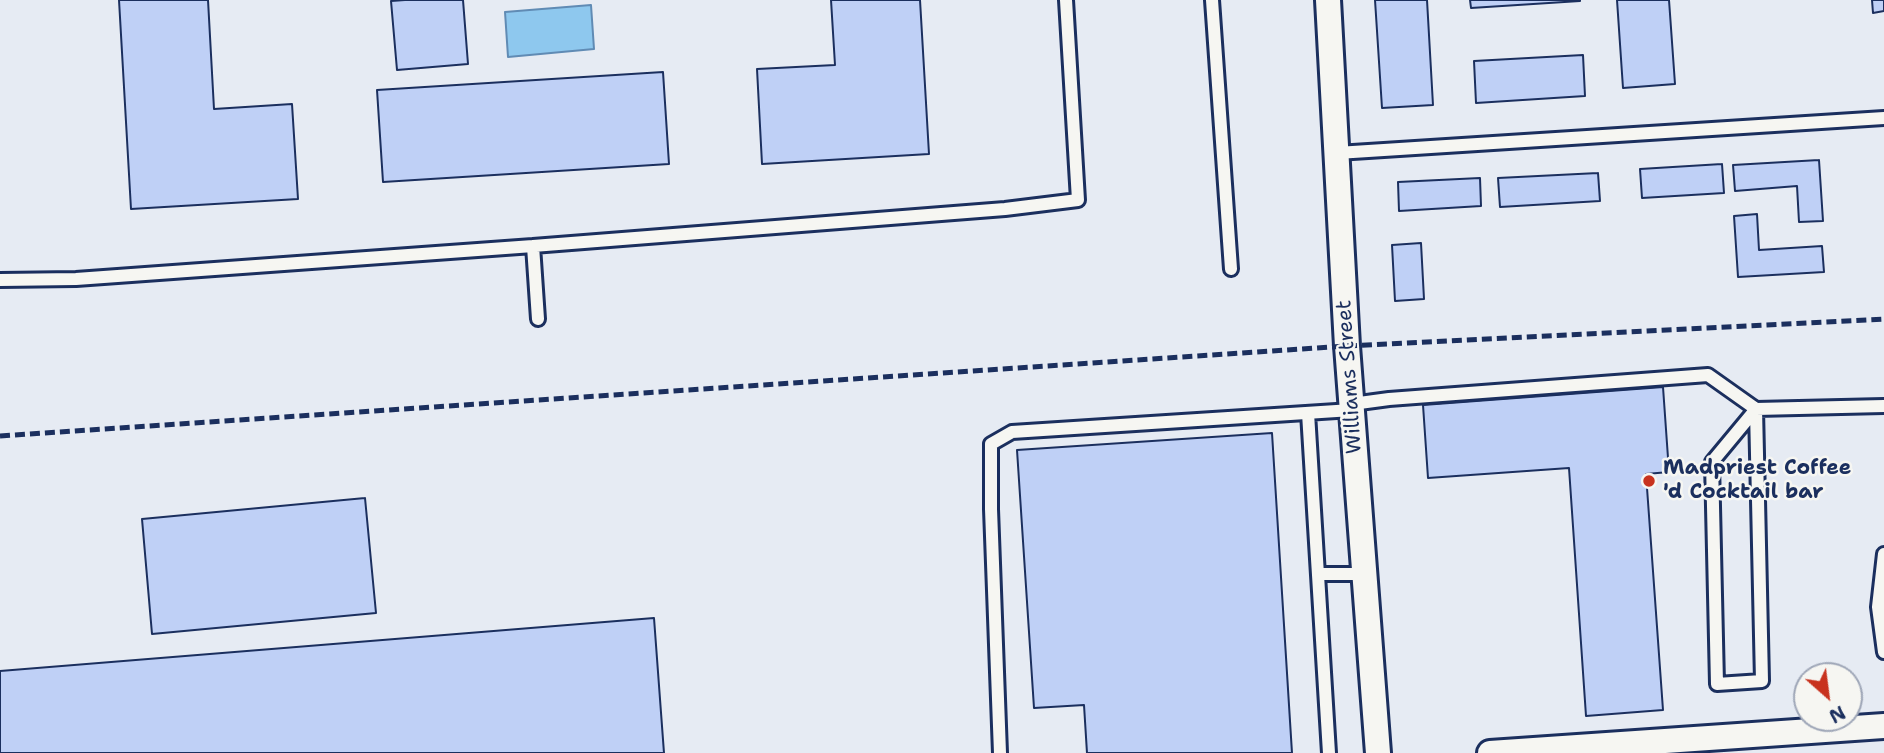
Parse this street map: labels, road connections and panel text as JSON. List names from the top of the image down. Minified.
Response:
{"streets":{"street":["Williams Street"]},"places":["Madpriest Coffee 'd Cocktail bar"],"north":"bottom right"}
